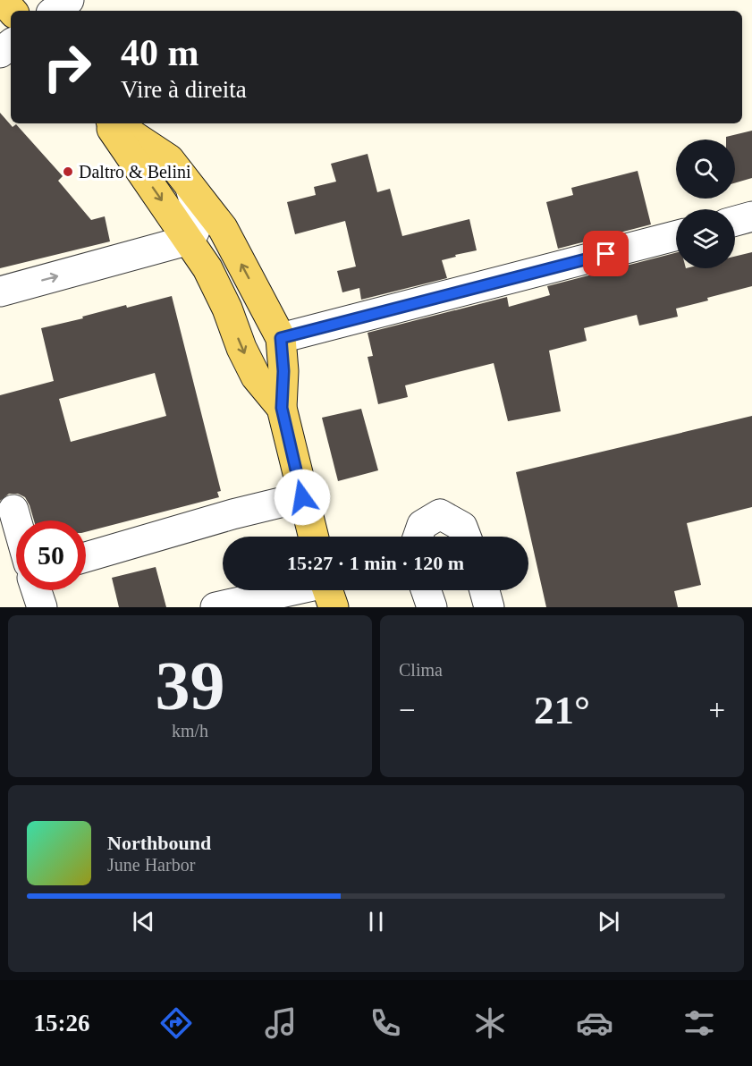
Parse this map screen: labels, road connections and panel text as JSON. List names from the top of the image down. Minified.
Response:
{"places":["Daltro & Belini"],"page":{"turn":["40 m","Vire à direita"],"limit":"50","trip":"15:27 · 1 min · 120 m","tile":[["39","km/h"],"Clima"],"heat":["−","21°","+"],"song":["Northbound","June Harbor"],"tabs":"15:26"}}
